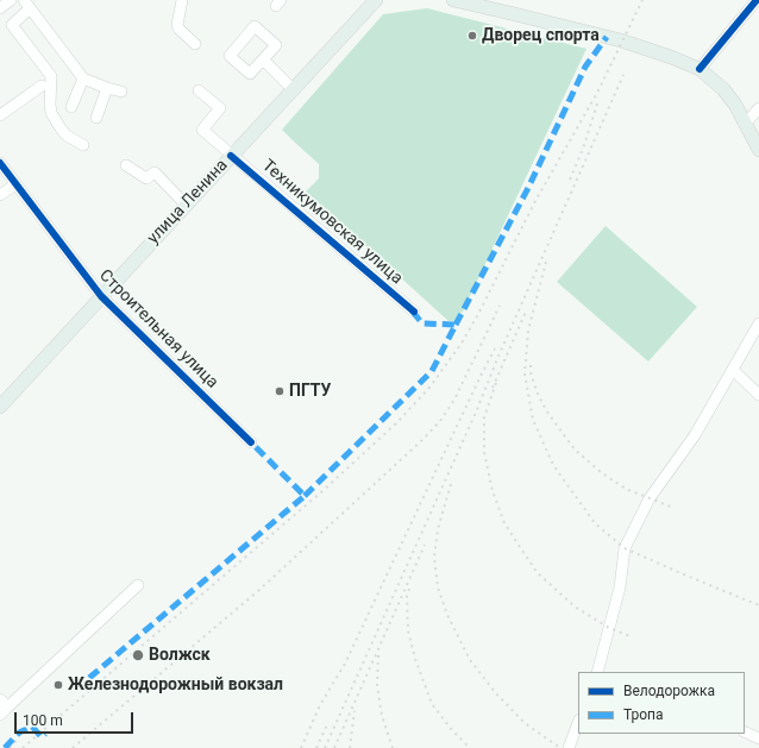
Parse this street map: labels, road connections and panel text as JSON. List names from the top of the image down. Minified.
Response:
{"streets":{"main road":["улица Ленина"],"street":["Техникумовская улица","Строительная улица"]},"crossings":[["улица Ленина","Техникумовская улица"],["улица Ленина","Строительная улица"]],"places":["Дворец спорта","ПГТУ","Волжск","Железнодорожный вокзал"],"legend":["Велодорожка","Тропа"],"scale_bar":"100 m"}
